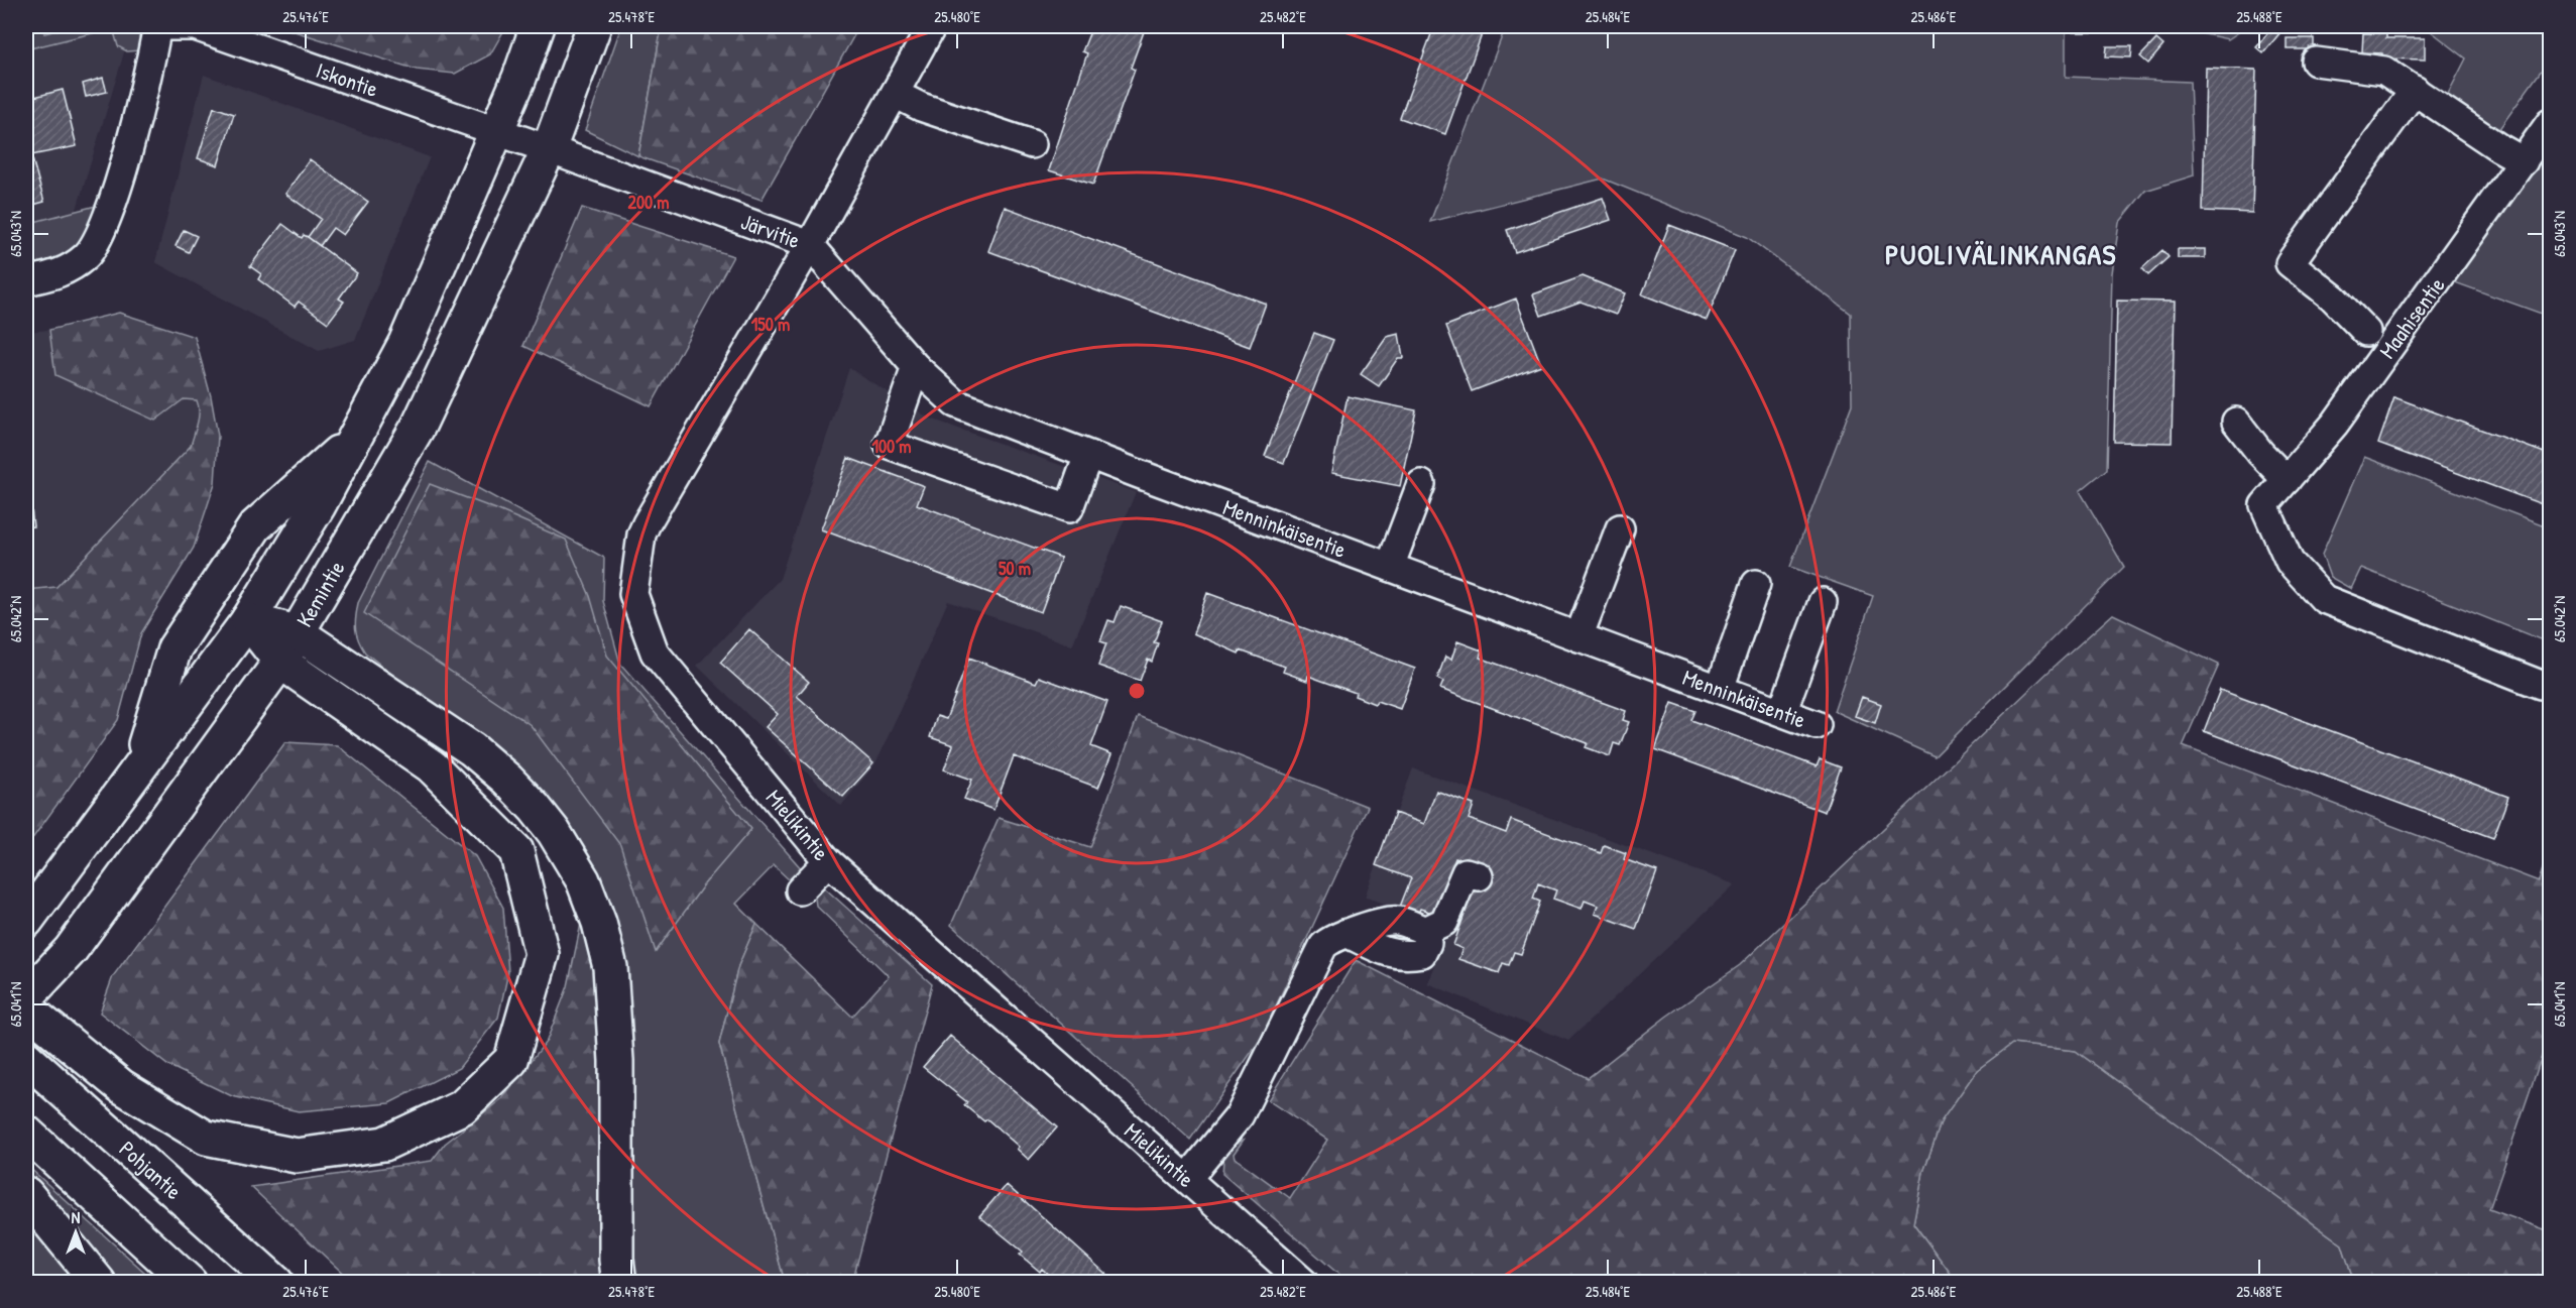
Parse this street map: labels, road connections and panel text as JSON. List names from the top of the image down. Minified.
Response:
{"streets":{"main road":["Kemintie","Pohjantie"],"street":["Iskontie","Järvitie","Maahisentie","Menninkäisentie","Mielikintie"]},"crossings":[["Iskontie","Järvitie"],["Iskontie","Kemintie"],["Järvitie","Menninkäisentie"],["Järvitie","Kemintie"],["Järvitie","Mielikintie"],["Menninkäisentie","Mielikintie"]],"districts":["PUOLIVÄLINKANGAS"],"north":"top","coordinates":["25.476°E","25.478°E","25.480°E","25.482°E","25.484°E","25.486°E","25.488°E","65.043°N","65.042°N","65.041°N"],"rings":["200 m","150 m","100 m","50 m"]}
